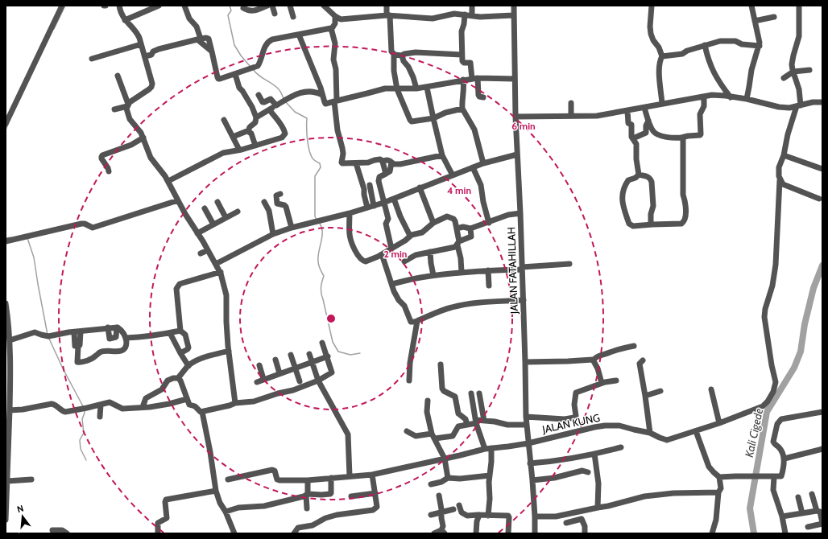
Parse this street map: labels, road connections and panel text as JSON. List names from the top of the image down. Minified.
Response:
{"streets":{"street":["JALAN FATAHILLAH","JALAN KUNG"]},"crossings":[["JALAN FATAHILLAH","JALAN KUNG"]],"water":["Kali Cigede"],"north":"top","rings":["6 min","4 min","2 min"]}
